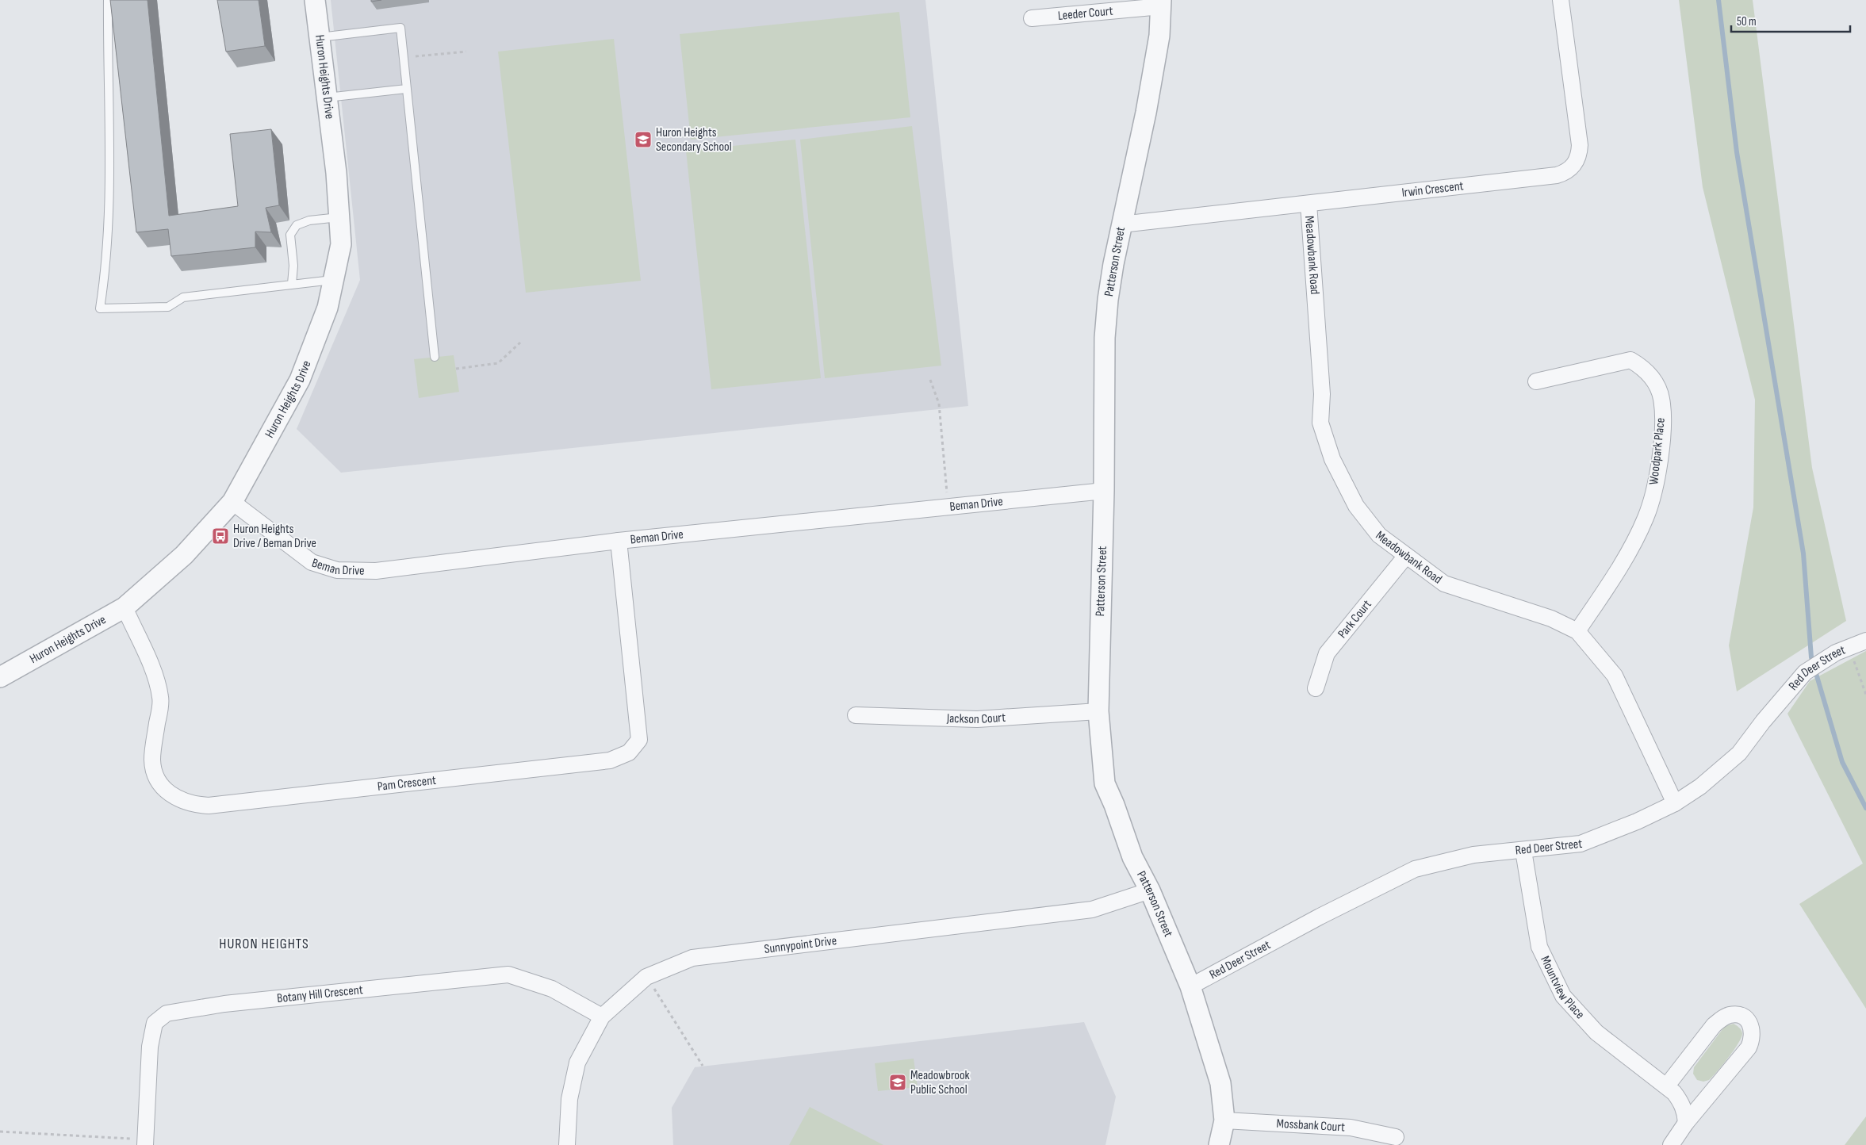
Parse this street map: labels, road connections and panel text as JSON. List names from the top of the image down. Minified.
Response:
{"streets":{"street":["Leeder Court","Huron Heights Drive","Irwin Crescent","Meadowbank Road","Patterson Street","Woodpark Place","Beman Drive","Park Court","Red Deer Street","Jackson Court","Pam Crescent","Sunnypoint Drive","Mountview Place","Botany Hill Crescent","Mossbank Court"]},"crossings":[["Leeder Court","Patterson Street"],["Huron Heights Drive","Beman Drive"],["Huron Heights Drive","Pam Crescent"],["Irwin Crescent","Meadowbank Road"],["Irwin Crescent","Patterson Street"],["Meadowbank Road","Woodpark Place"],["Meadowbank Road","Park Court"],["Meadowbank Road","Red Deer Street"],["Patterson Street","Beman Drive"],["Patterson Street","Red Deer Street"],["Patterson Street","Jackson Court"],["Patterson Street","Sunnypoint Drive"],["Patterson Street","Mossbank Court"],["Beman Drive","Pam Crescent"],["Red Deer Street","Mountview Place"],["Sunnypoint Drive","Botany Hill Crescent"]],"districts":["HURON HEIGHTS"],"places":{"school or university":["Huron Heights Secondary School","Meadowbrook Public School"],"bus stop":["Huron Heights Drive / Beman Drive"]},"scale_bar":"50 m"}
